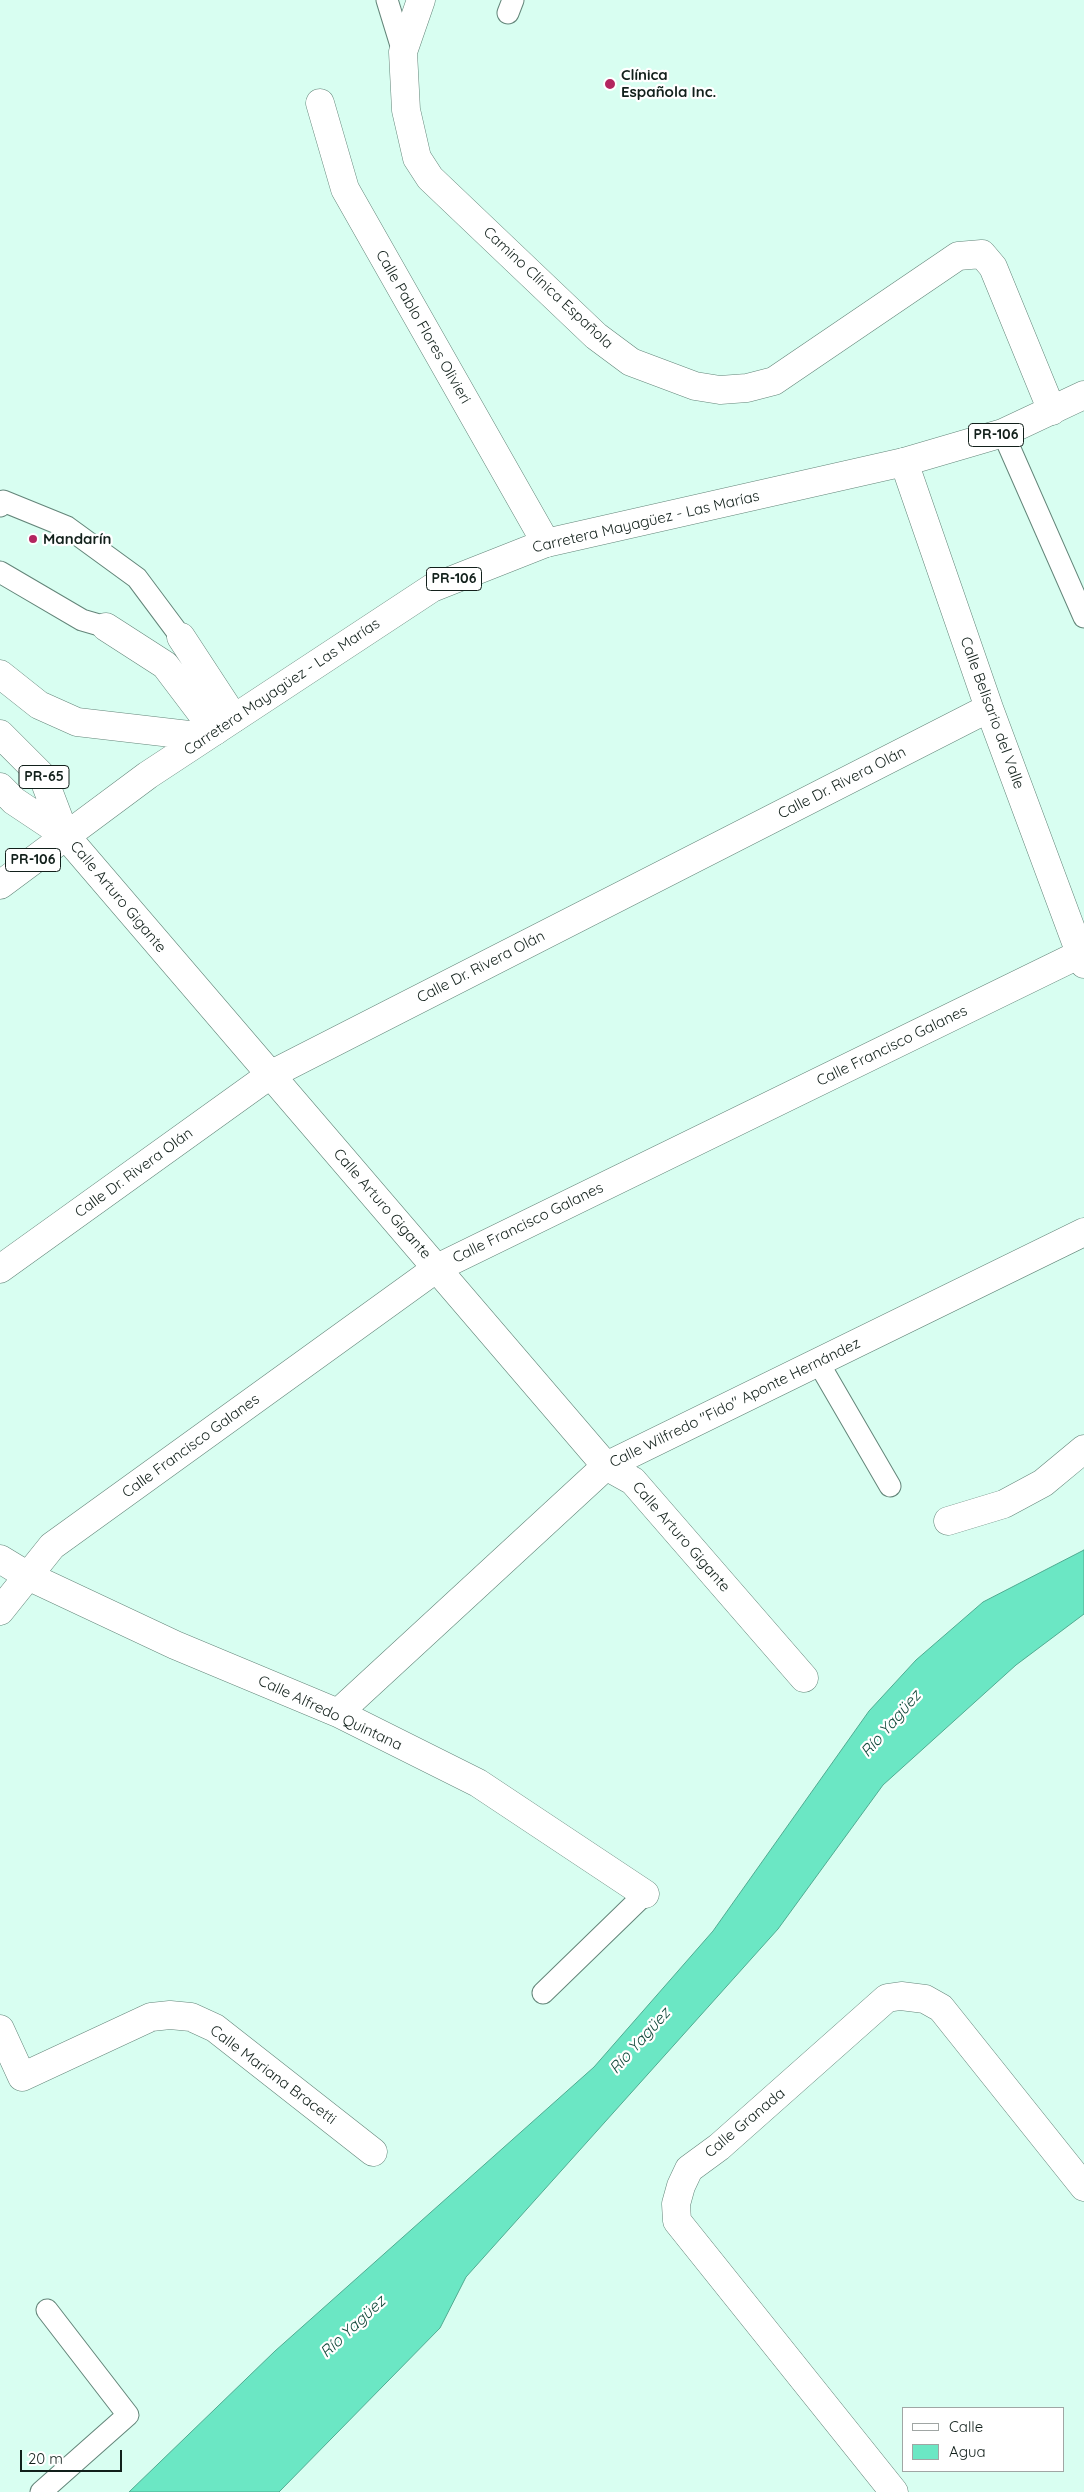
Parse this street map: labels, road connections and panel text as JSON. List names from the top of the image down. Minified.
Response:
{"streets":{"street":["Camino Clínica Española","Calle Pablo Flores Olivieri","PR-106","Carretera Mayagüez - Las Marías","Calle Belisario del Valle","PR-65","Calle Dr. Rivera Olán","Calle Arturo Gigante","Calle Francisco Galanes","Calle Wilfredo \"Fido\" Aponte Hernández","Calle Alfredo Quintana","Calle Mariana Bracetti","Calle Granada"]},"crossings":[["Camino Clínica Española","Carretera Mayagüez - Las Marías"],["Calle Pablo Flores Olivieri","Carretera Mayagüez - Las Marías"],["PR-106","Carretera Mayagüez - Las Marías"],["PR-106","PR-65"],["PR-106","Calle Arturo Gigante"],["Carretera Mayagüez - Las Marías","Calle Belisario del Valle"],["Carretera Mayagüez - Las Marías","PR-65"],["Carretera Mayagüez - Las Marías","Calle Arturo Gigante"],["Calle Belisario del Valle","Calle Dr. Rivera Olán"],["Calle Belisario del Valle","Calle Francisco Galanes"],["PR-65","Calle Arturo Gigante"],["Calle Dr. Rivera Olán","Calle Arturo Gigante"],["Calle Arturo Gigante","Calle Francisco Galanes"],["Calle Arturo Gigante","Calle Wilfredo \"Fido\" Aponte Hernández"],["Calle Francisco Galanes","Calle Alfredo Quintana"],["Calle Wilfredo \"Fido\" Aponte Hernández","Calle Alfredo Quintana"]],"water":["Río Yagüez"],"places":["Clínica Española Inc.","Mandarín"],"legend":["Calle","Agua"],"scale_bar":"20 m"}
